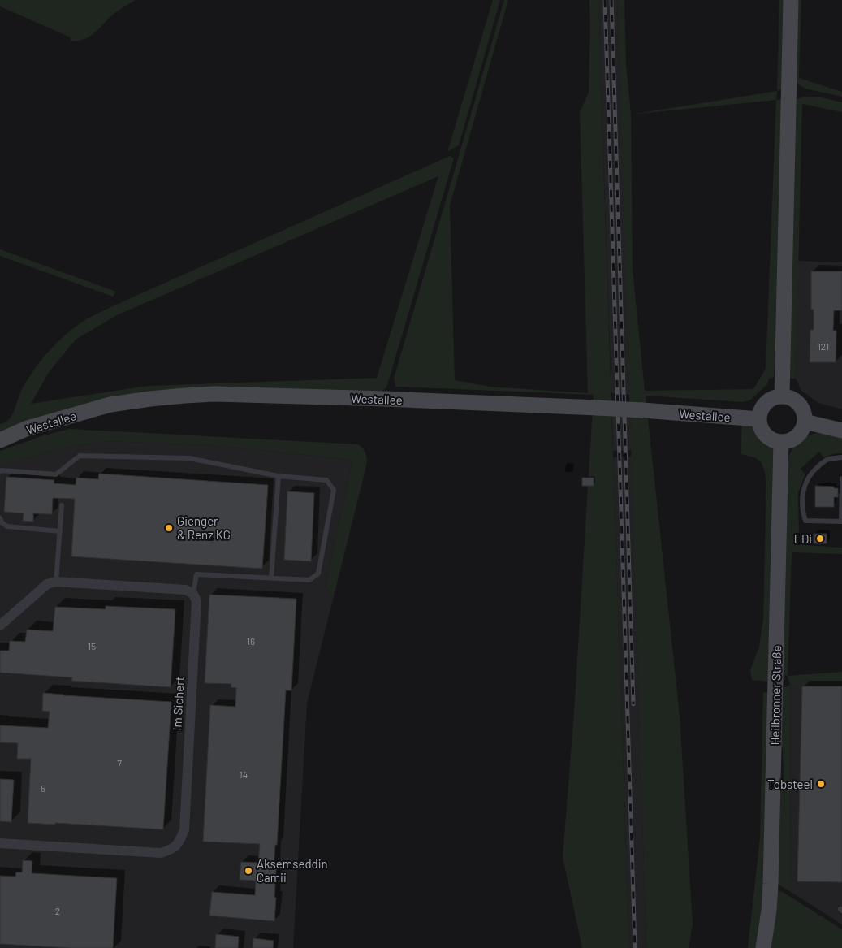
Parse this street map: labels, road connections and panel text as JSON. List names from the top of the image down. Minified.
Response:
{"streets":{"main road":["Westallee","Heilbronner Straße"],"street":["Im Sichert"]},"crossings":[["Westallee","Heilbronner Straße"]],"places":["Gienger & Renz KG","EDi","Tobsteel","Aksemseddin Camii"],"house_numbers":["121","16","15","7","14","5","2"]}
